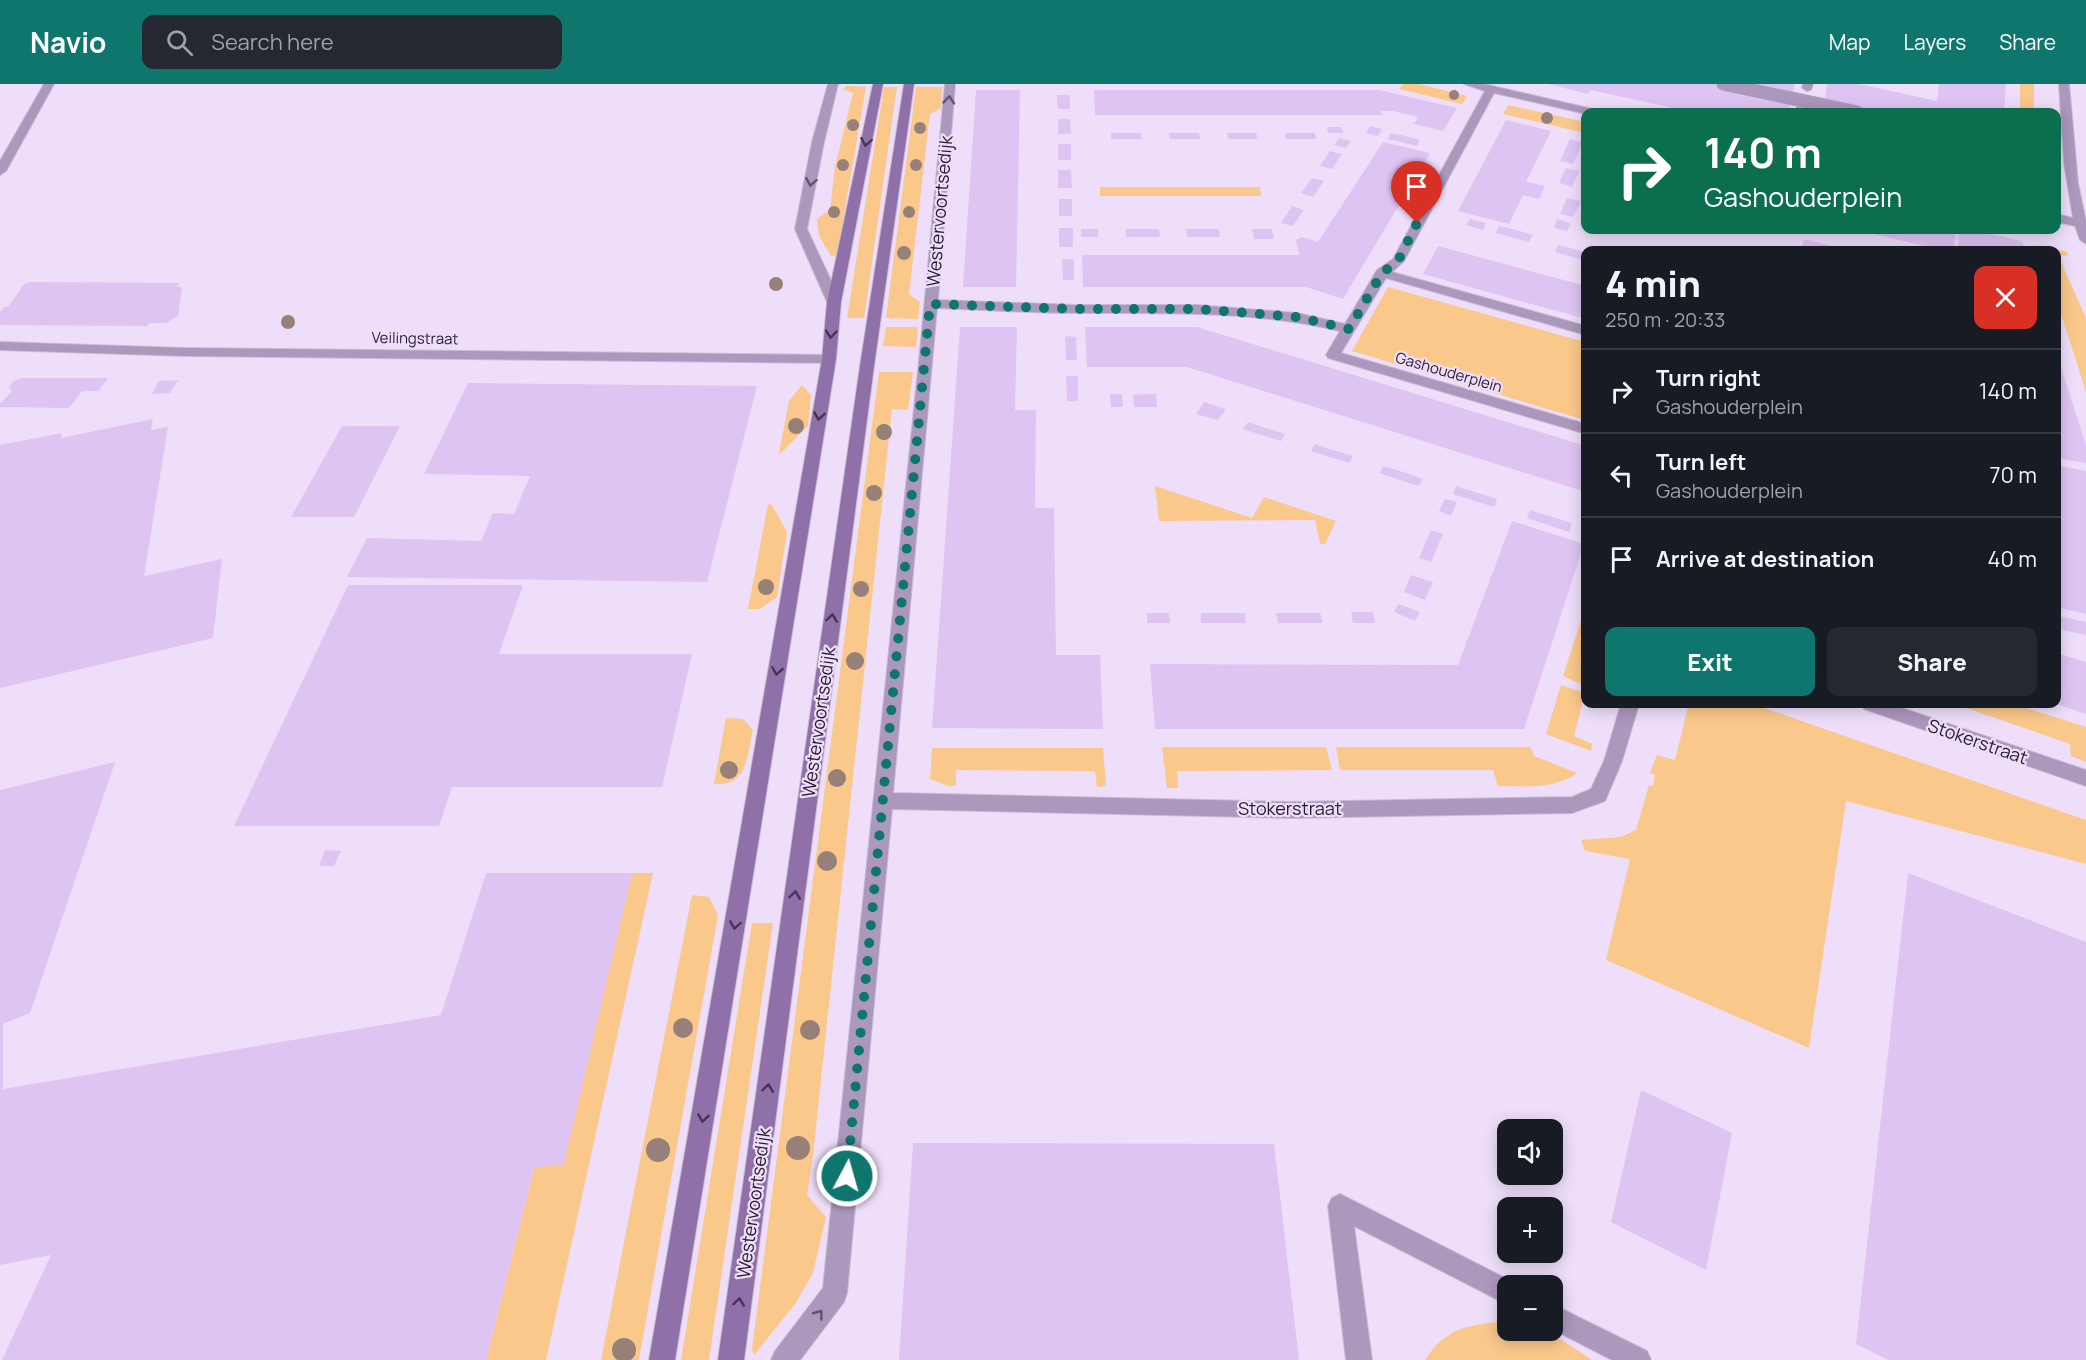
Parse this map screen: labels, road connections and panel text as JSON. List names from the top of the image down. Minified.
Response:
{"streets":{"main road":["Westervoortsedijk"],"street":["Veilingstraat","Gashouderplein","Stokerstraat"]},"crossings":[["Westervoortsedijk","Stokerstraat"]],"page":{"header":"Navio","search":"Search here","nav":["Map","Layers","Share"],"turn":["140 m","Gashouderplein"],"heading":["4 min","250 m · 20:33"],"list":[{"name":"Turn right","note":"Gashouderplein","value":"140 m"},{"name":"Turn left","note":"Gashouderplein","value":"70 m"},{"name":"Arrive at destination","value":"40 m"}],"buttons":["Exit","Share"],"map_buttons":["+","−"]}}
